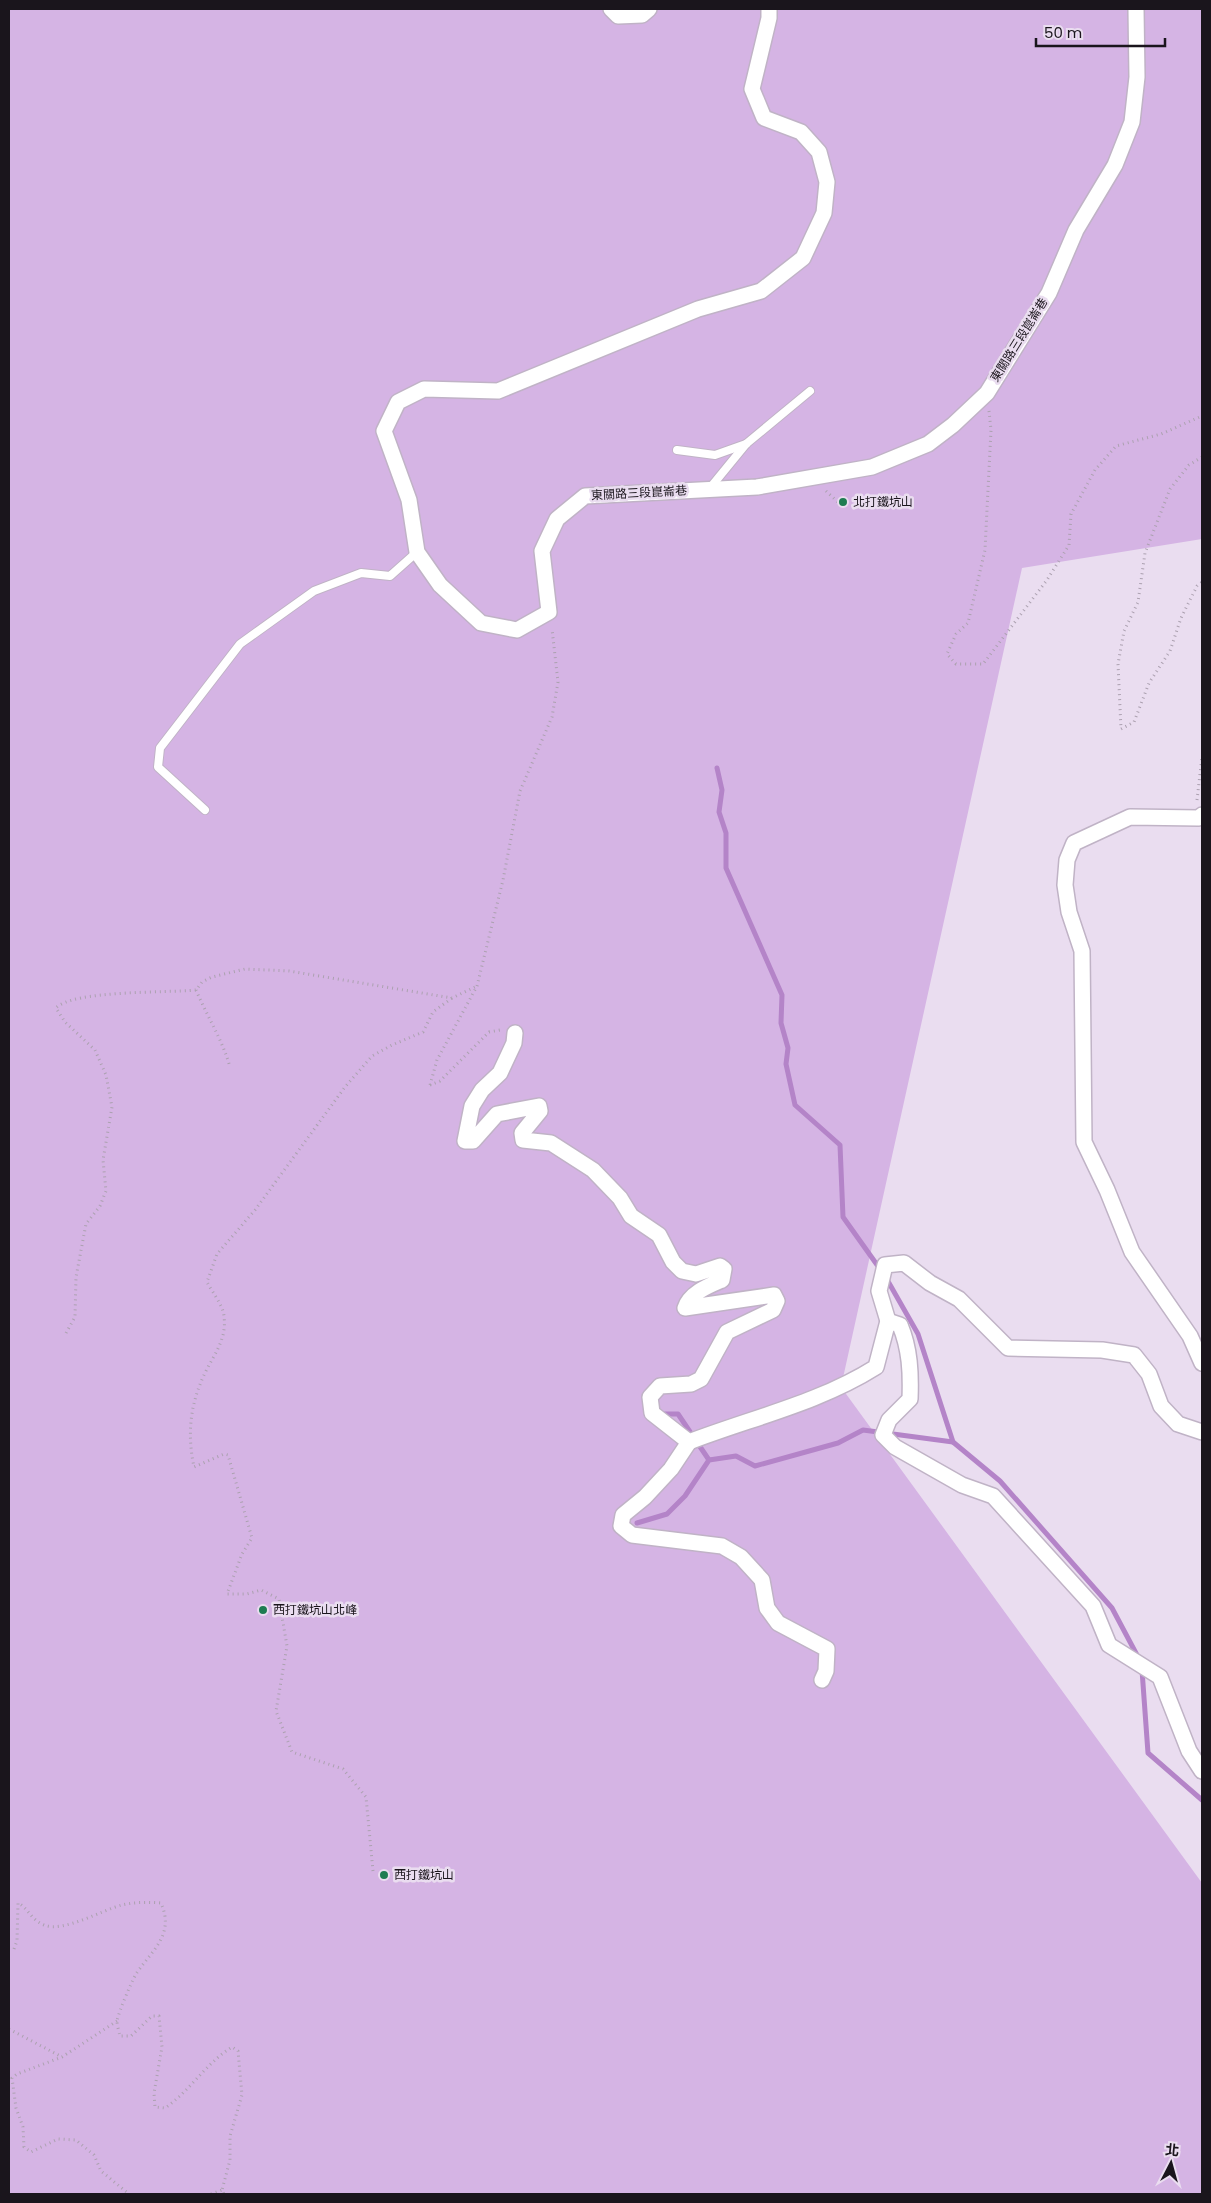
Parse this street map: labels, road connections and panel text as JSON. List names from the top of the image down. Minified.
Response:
{"streets":{"street":["東關路三段崑崙巷"]},"places":["北打鐵坑山","西打鐵坑山北峰","西打鐵坑山"],"scale_bar":"50 m","north":"top"}
